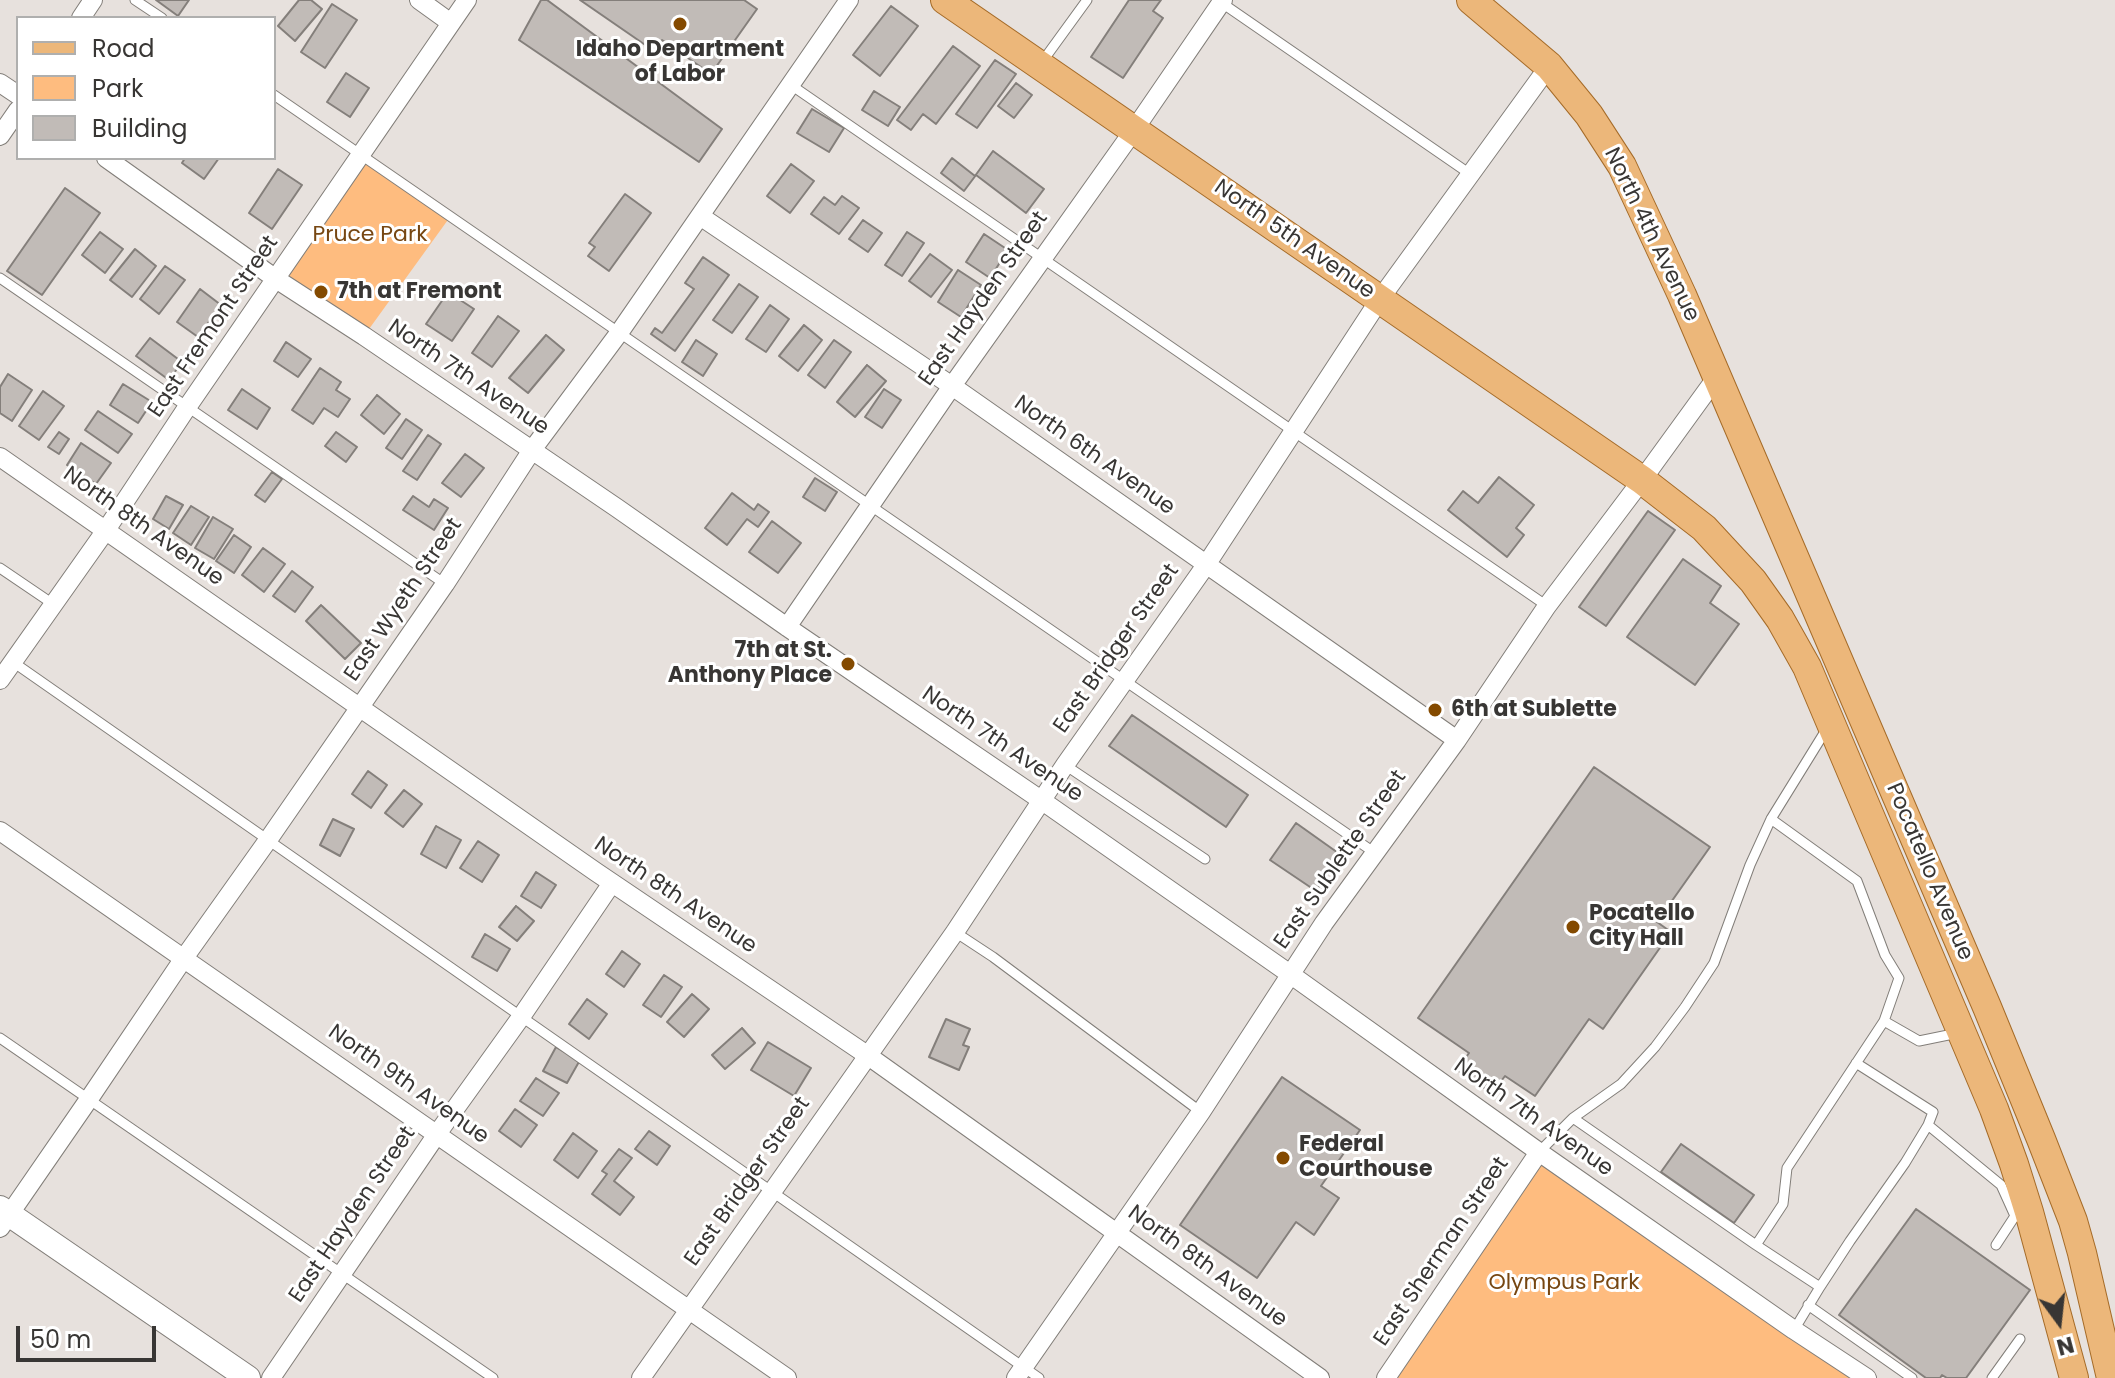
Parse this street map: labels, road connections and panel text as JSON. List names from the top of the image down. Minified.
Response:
{"streets":{"main road":["North 4th Avenue","North 5th Avenue","Pocatello Avenue"],"street":["East Hayden Street","East Fremont Street","North 7th Avenue","North 6th Avenue","North 8th Avenue","East Wyeth Street","East Bridger Street","East Sublette Street","North 9th Avenue","East Sherman Street"]},"crossings":[["North 4th Avenue","East Bridger Street"],["North 4th Avenue","East Sublette Street"],["North 4th Avenue","Pocatello Avenue"],["North 5th Avenue","East Hayden Street"],["North 5th Avenue","East Bridger Street"],["North 5th Avenue","East Sublette Street"],["North 5th Avenue","Pocatello Avenue"],["East Hayden Street","North 7th Avenue"],["East Hayden Street","North 6th Avenue"],["East Hayden Street","North 8th Avenue"],["East Hayden Street","North 9th Avenue"],["East Fremont Street","North 7th Avenue"],["East Fremont Street","North 8th Avenue"],["North 7th Avenue","East Wyeth Street"],["North 7th Avenue","East Bridger Street"],["North 7th Avenue","East Sublette Street"],["North 7th Avenue","East Sherman Street"],["North 6th Avenue","East Wyeth Street"],["North 6th Avenue","East Bridger Street"],["North 6th Avenue","East Sublette Street"],["North 8th Avenue","East Wyeth Street"],["North 8th Avenue","East Bridger Street"],["North 8th Avenue","East Sublette Street"],["East Wyeth Street","North 9th Avenue"],["East Bridger Street","North 9th Avenue"],["East Sublette Street","Pocatello Avenue"]],"parks":["Pruce Park","Olympus Park"],"places":["Idaho Department of Labor","7th at Fremont","7th at St. Anthony Place","6th at Sublette","Pocatello City Hall","Federal Courthouse"],"legend":["Road","Park","Building"],"scale_bar":"50 m","north":"bottom"}
